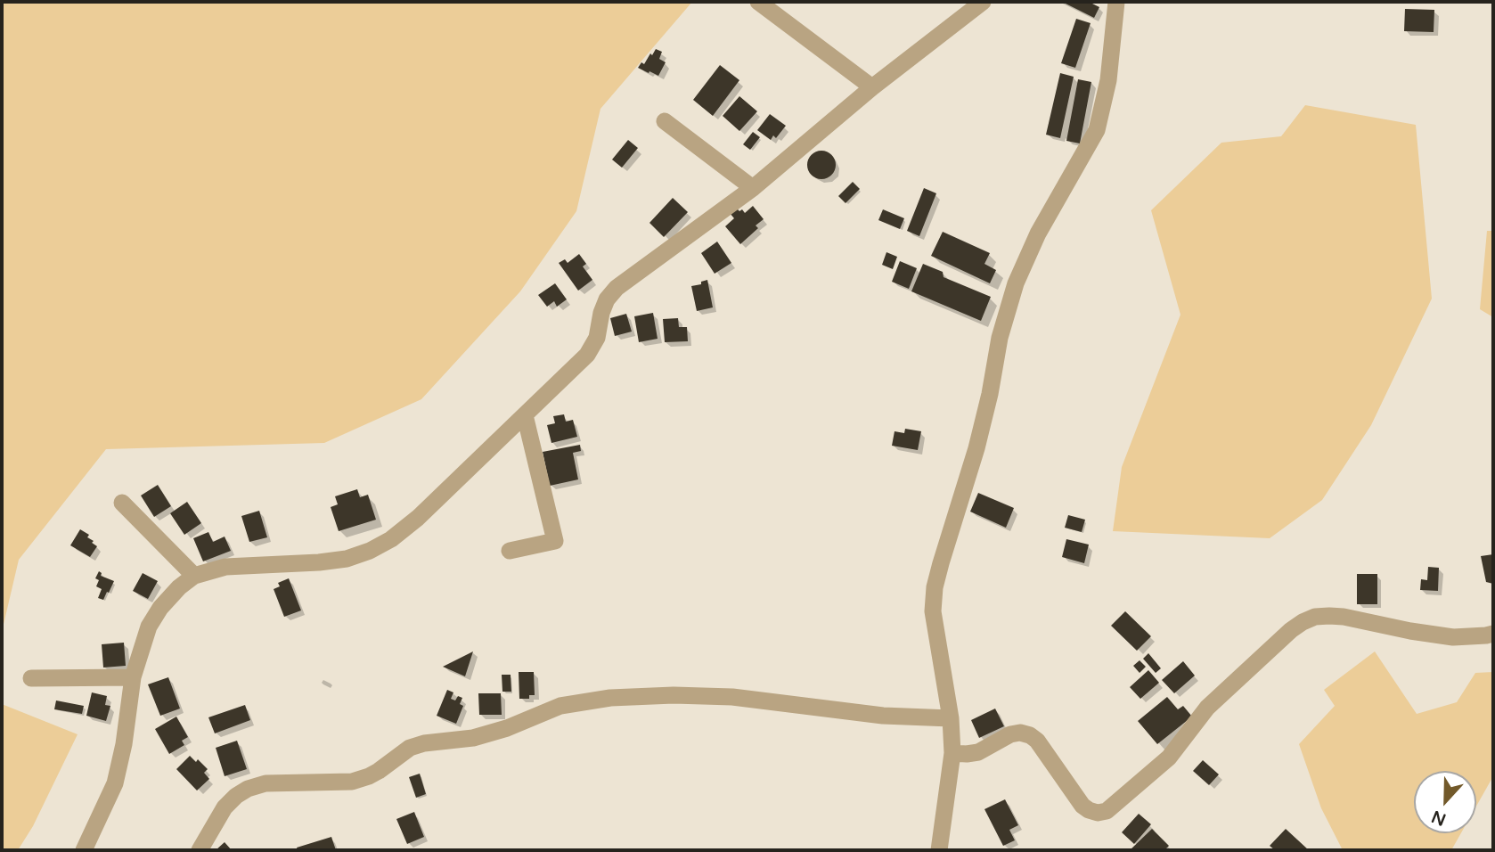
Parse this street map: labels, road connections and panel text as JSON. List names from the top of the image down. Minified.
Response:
{"north":"bottom"}
